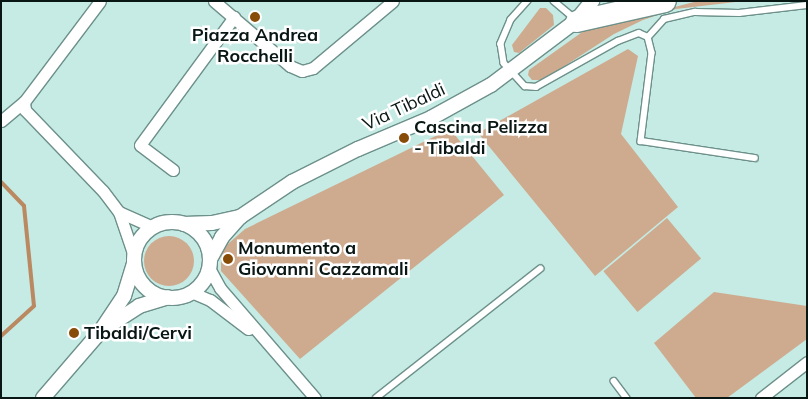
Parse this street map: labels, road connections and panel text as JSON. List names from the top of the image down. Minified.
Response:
{"streets":{"street":["Via Tibaldi"]},"places":["Piazza Andrea Rocchelli","Cascina Pelizza - Tibaldi","Monumento a Giovanni Cazzamali","Tibaldi/Cervi"]}
